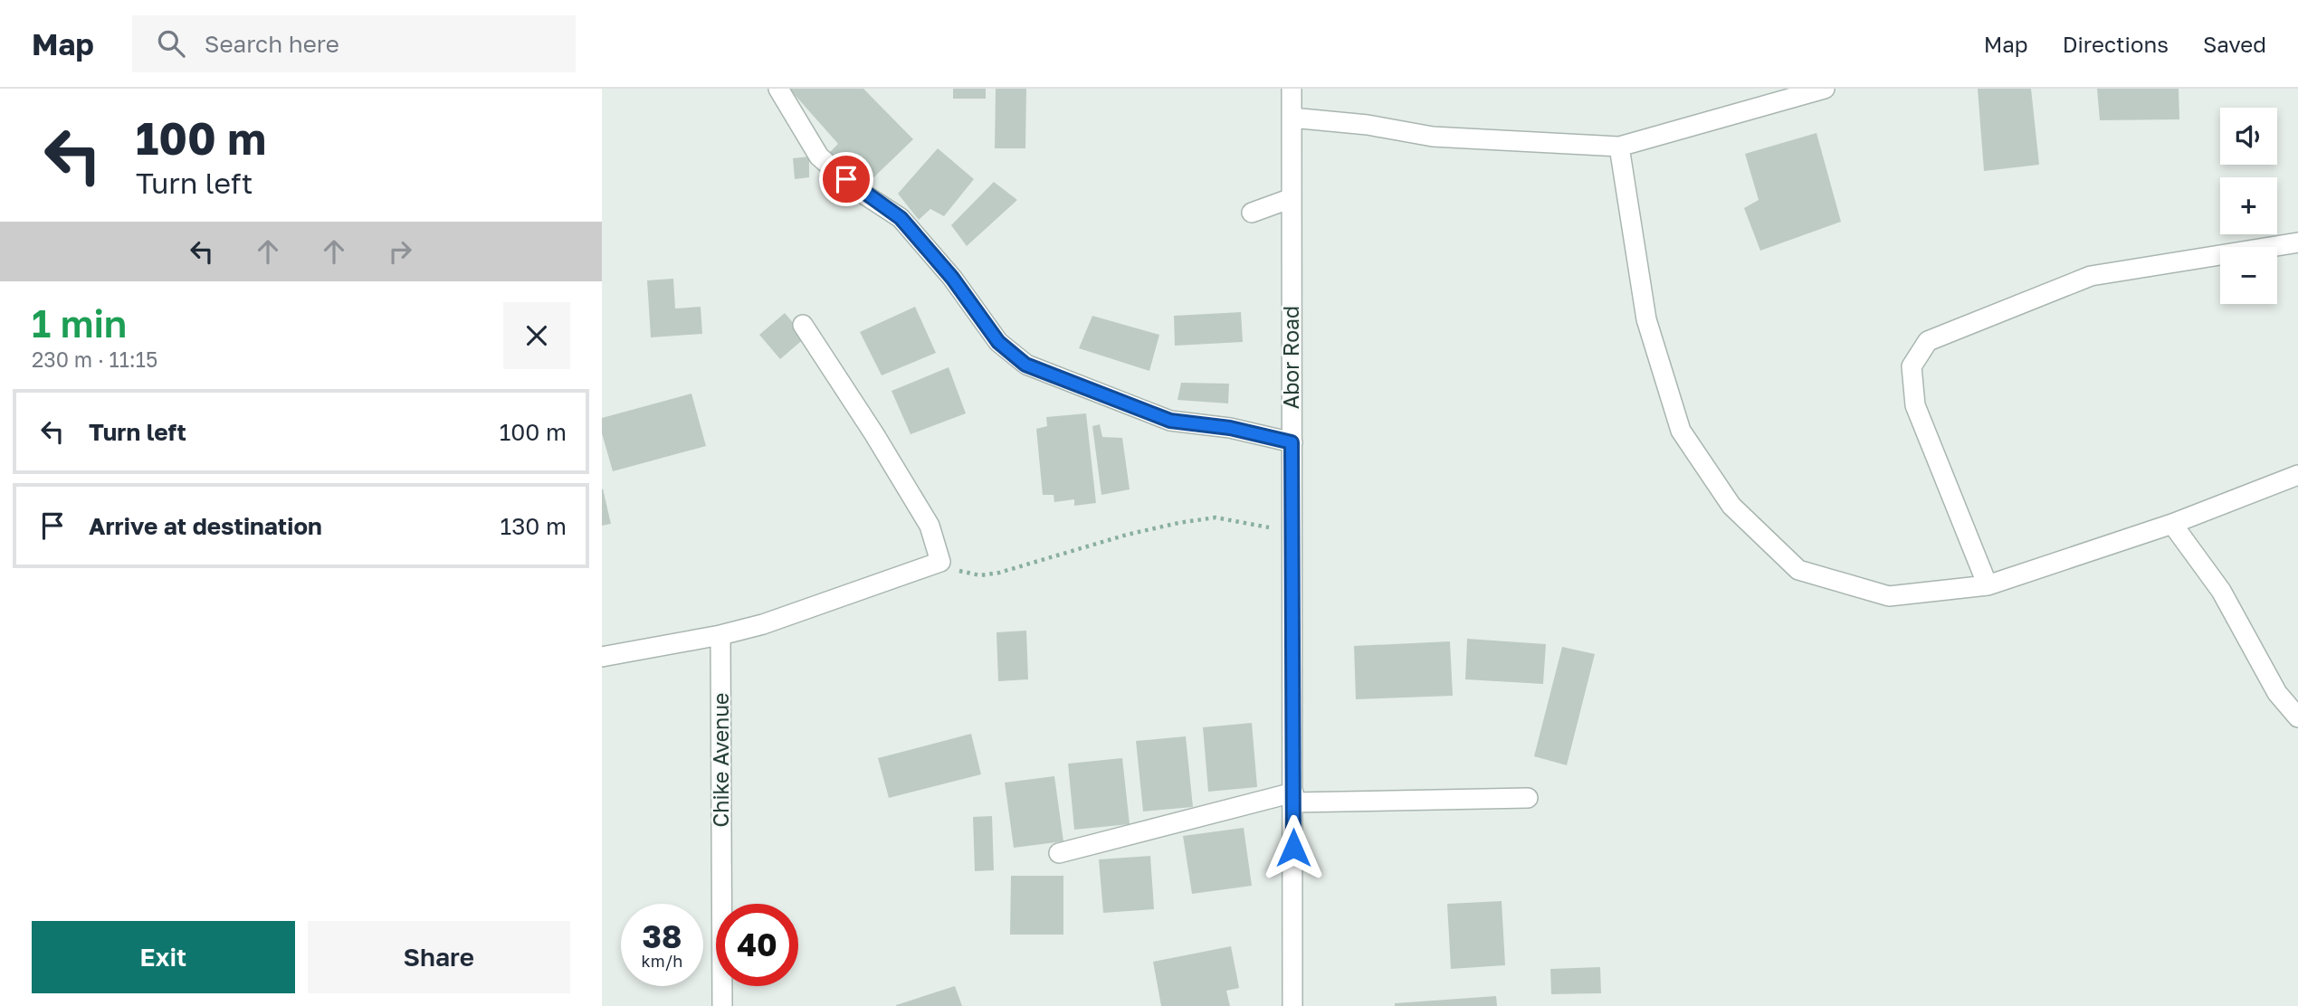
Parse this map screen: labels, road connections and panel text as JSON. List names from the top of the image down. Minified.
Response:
{"streets":{"street":["Abor Road","Chike Avenue"]},"page":{"header":"Map","search":"Search here","nav":["Map","Directions","Saved"],"turn":["100 m","Turn left"],"map_buttons":["+","−"],"heading":["1 min","230 m · 11:15"],"list":[{"name":"Turn left","value":"100 m"},{"name":"Arrive at destination","value":"130 m"}],"speed":"38 km/h","limit":"40","buttons":["Exit","Share"]}}
